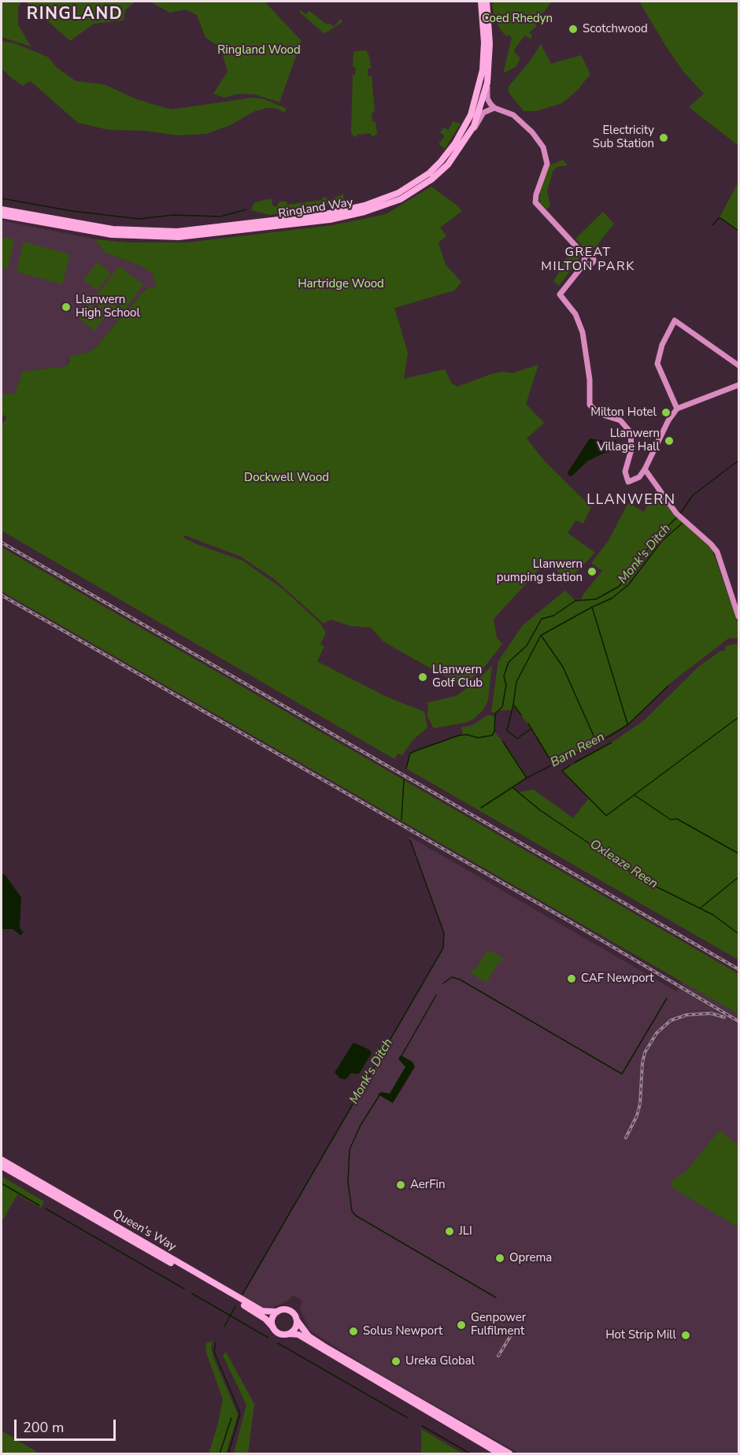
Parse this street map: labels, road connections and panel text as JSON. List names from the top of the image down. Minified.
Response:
{"streets":{"main road":["Ringland Way","Queen's Way"]},"districts":["RINGLAND","GREAT MILTON PARK","LLANWERN"],"water":["Monk's Ditch","Barn Reen","Oxleaze Reen"],"parks":["Coed Rhedyn","Ringland Wood","Hartridge Wood","Dockwell Wood"],"places":["Scotchwood","Electricity Sub Station","Llanwern High School","Milton Hotel","Llanwern Village Hall","Llanwern pumping station","Llanwern Golf Club","CAF Newport","AerFin","JLI","Oprema","Genpower Fulfilment","Solus Newport","Hot Strip Mill","Ureka Global"],"scale_bar":"200 m"}
